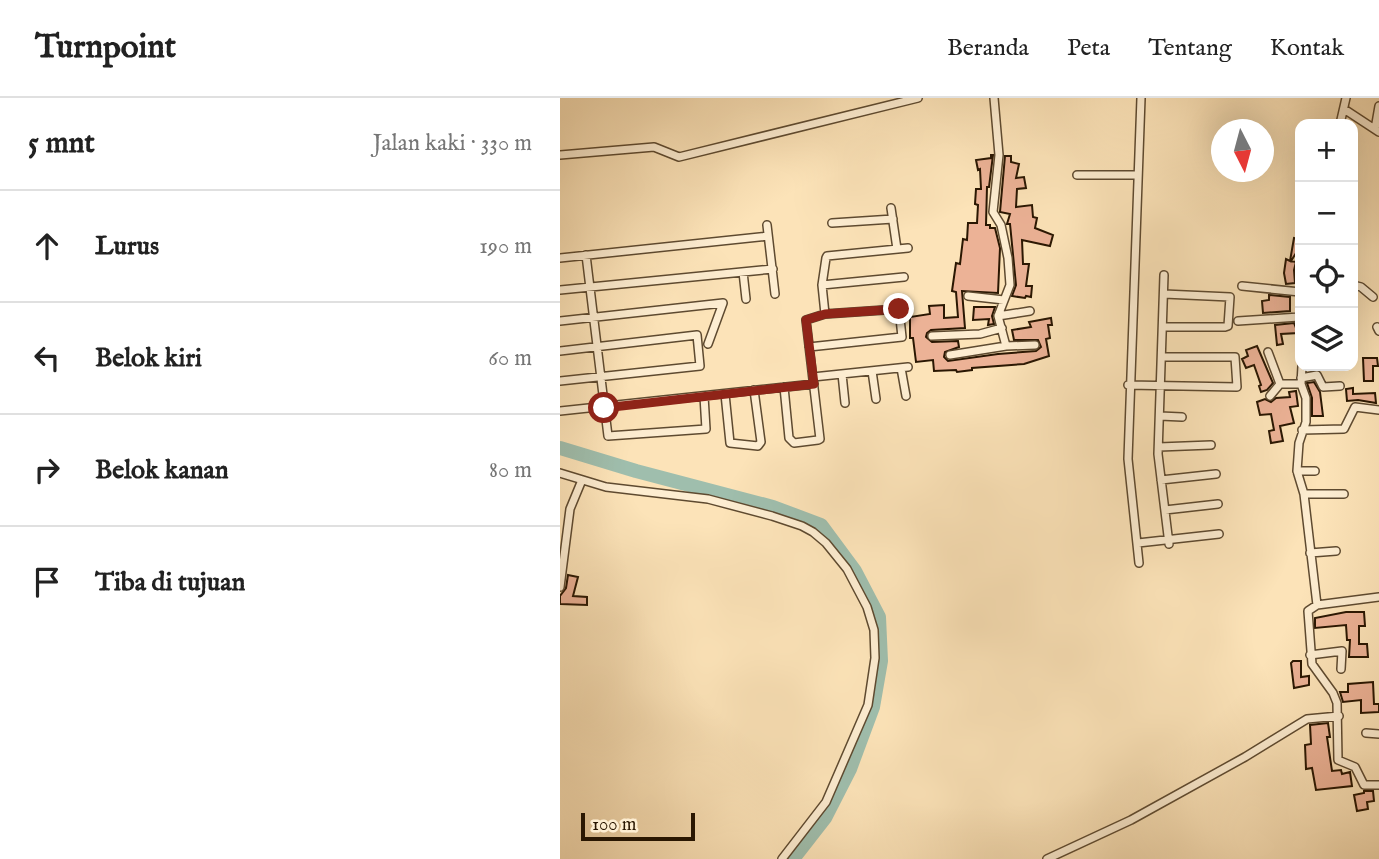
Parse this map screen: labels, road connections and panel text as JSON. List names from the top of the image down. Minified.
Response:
{"scale_bar":"100 m","north":"bottom","page":{"header":"Turnpoint","nav":["Beranda","Peta","Tentang","Kontak"],"heading":["5 mnt","Jalan kaki · 330 m"],"map_buttons":["+","−"],"list":[["Lurus","190 m"],["Belok kiri","60 m"],["Belok kanan","80 m"],"Tiba di tujuan"],"scale":"100 m"}}
